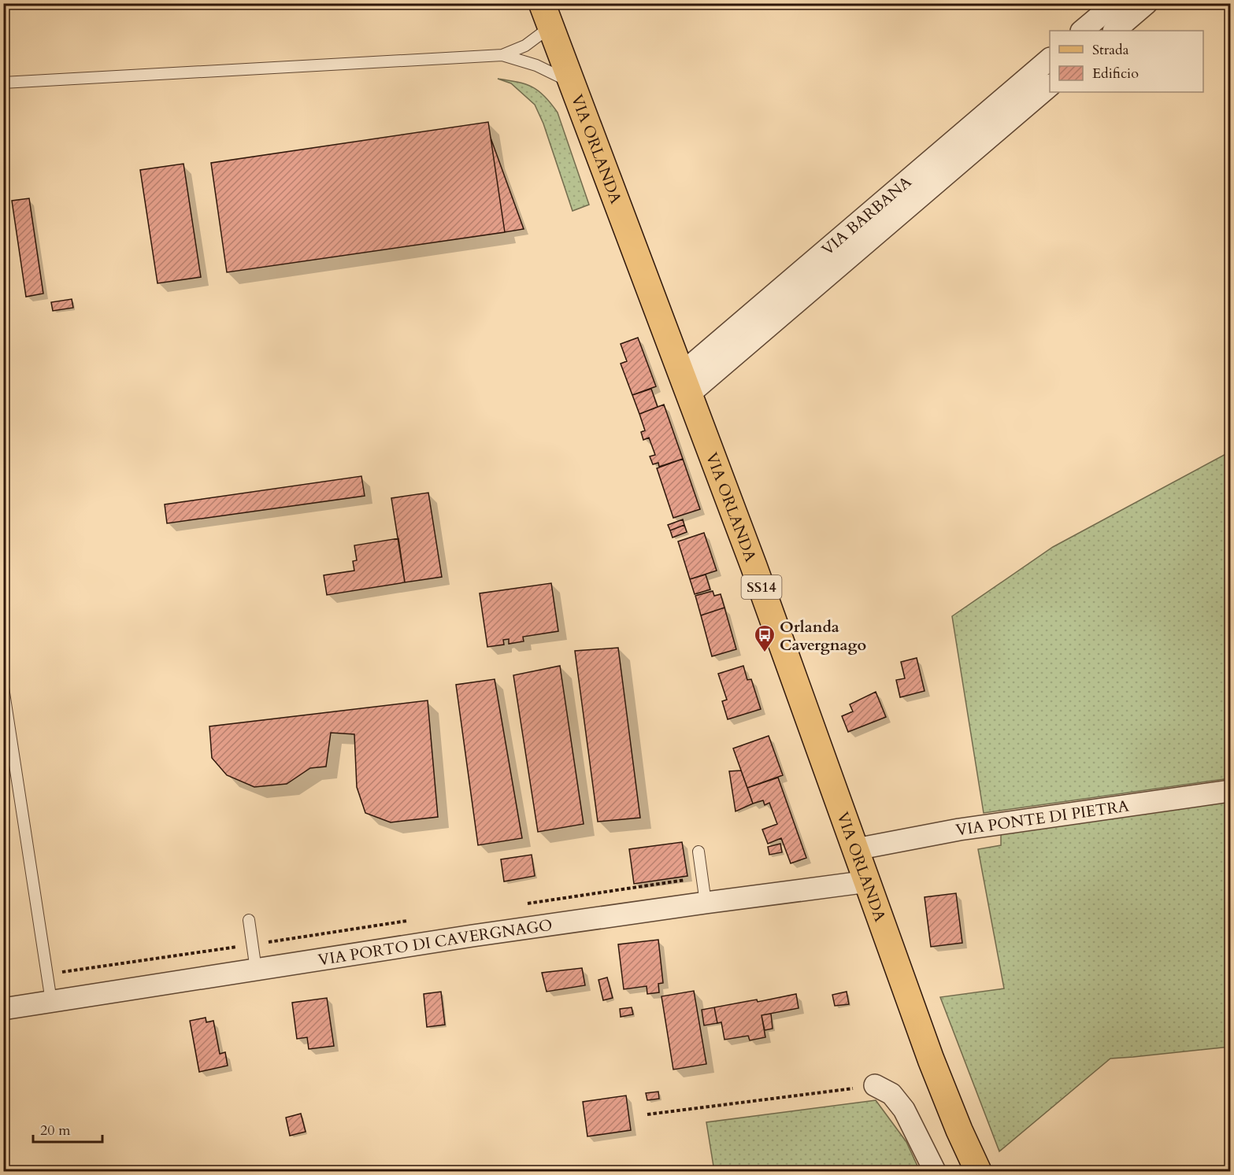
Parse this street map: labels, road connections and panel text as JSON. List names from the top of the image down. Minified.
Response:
{"streets":{"main road":["VIA ORLANDA","SS14"],"street":["VIA BARBANA","VIA PONTE DI PIETRA","VIA PORTO DI CAVERGNAGO"]},"crossings":[["VIA ORLANDA","VIA BARBANA"],["VIA ORLANDA","VIA PONTE DI PIETRA"],["VIA ORLANDA","VIA PORTO DI CAVERGNAGO"]],"places":{"bus stop":["Orlanda Cavergnago"]},"legend":["Strada","Edificio"],"scale_bar":"20 m"}
